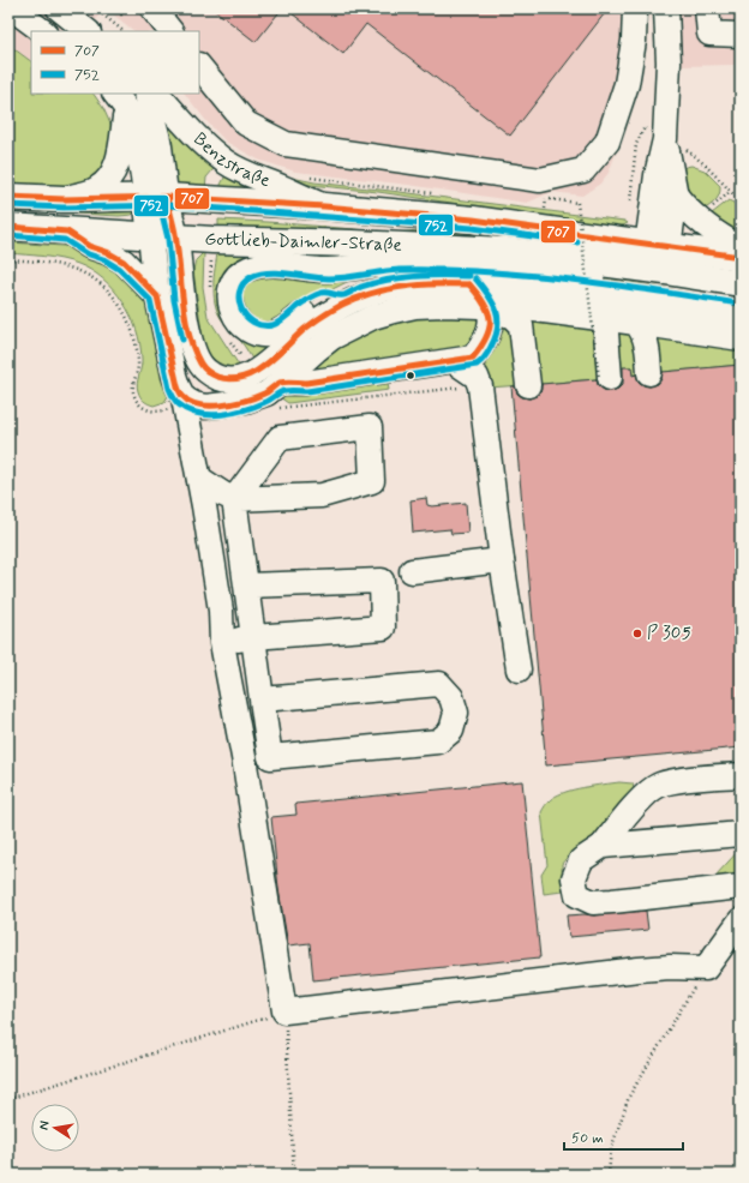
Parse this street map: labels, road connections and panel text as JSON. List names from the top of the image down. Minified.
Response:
{"streets":{"main road":["Gottlieb-Daimler-Straße"],"street":["Benzstraße"]},"crossings":[["Benzstraße","Gottlieb-Daimler-Straße"]],"places":["P 305"],"lines":["transit line 707","transit line 752"],"legend":["707","752"],"scale_bar":"50 m","north":"left"}
